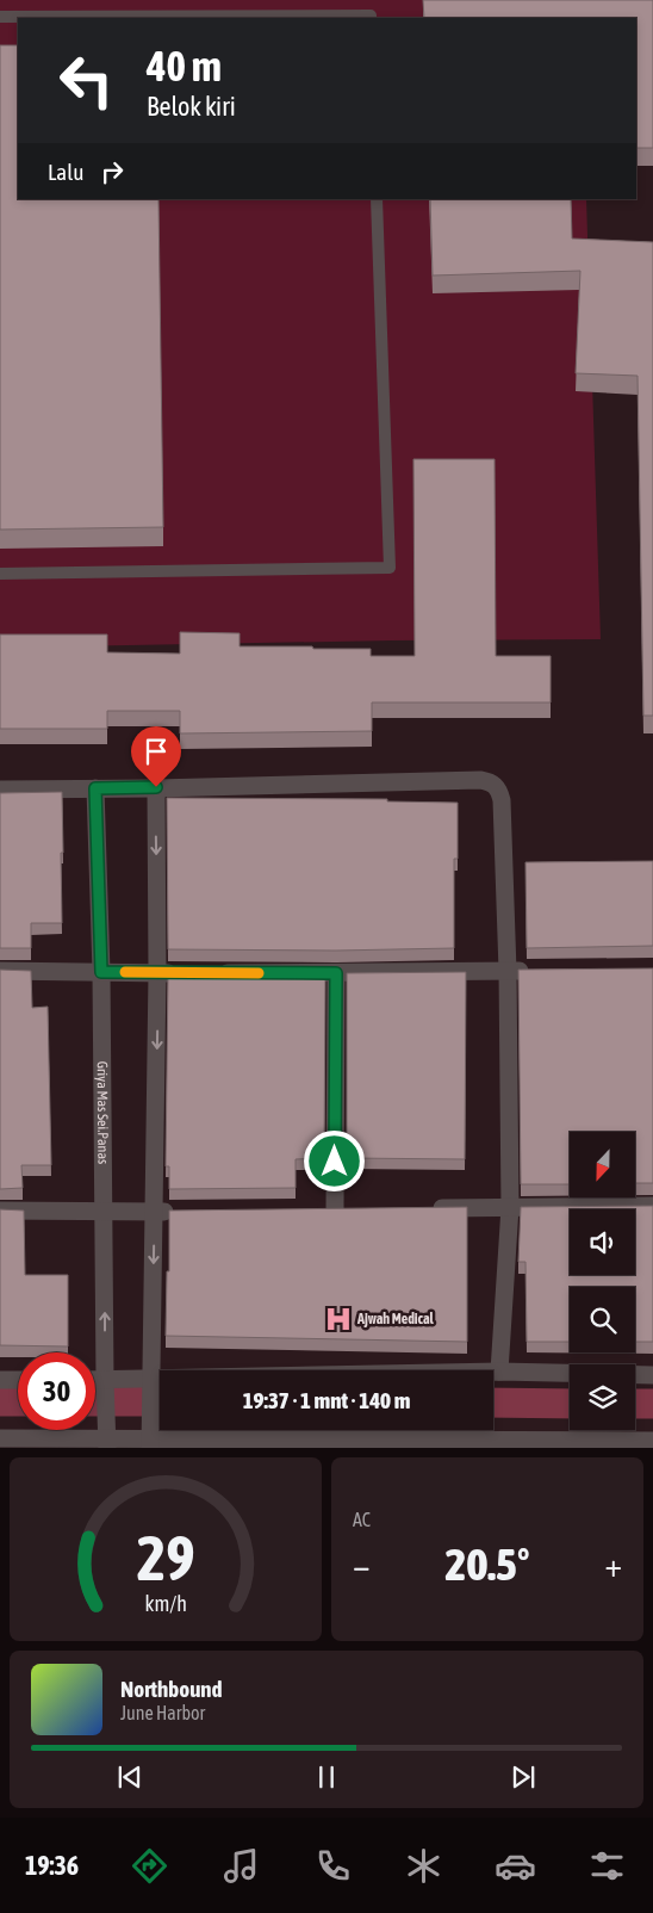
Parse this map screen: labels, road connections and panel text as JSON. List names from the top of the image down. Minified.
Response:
{"streets":{"street":["Griya Mas Sei.Panas"]},"places":{"hospital":["Ajwah Medical"]},"north":"bottom","page":{"turn":["40 m","Belok kiri"],"then":"Lalu","limit":"30","trip":"19:37 · 1 mnt · 140 m","tile":"AC","heat":["−","20.5°","+"],"song":["Northbound","June Harbor"],"tabs":"19:36","gauge":["29","km/h"]}}
